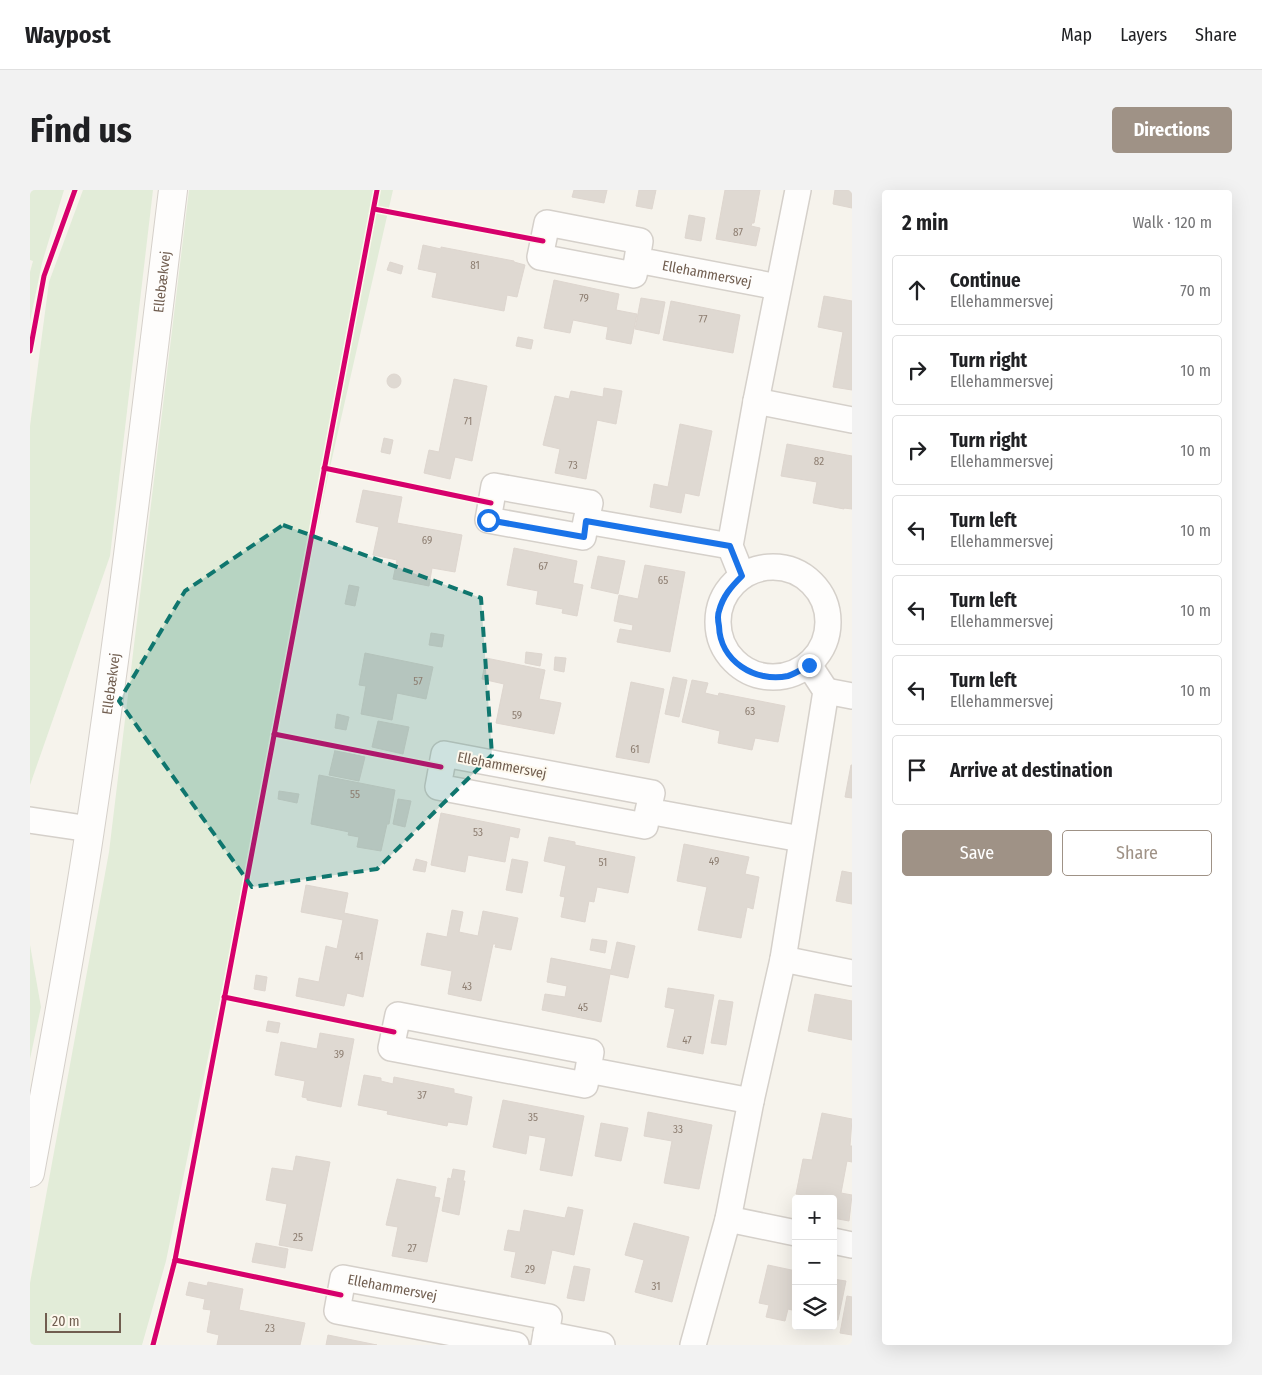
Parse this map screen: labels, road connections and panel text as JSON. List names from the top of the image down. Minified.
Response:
{"streets":{"street":["Ellehammersvej","Ellebækvej"]},"house_numbers":["87","81","79","77","71","82","73","69","67","65","57","63","59","61","55","53","49","51","41","43","45","47","39","37","35","33","25","27","29","31","23"],"scale_bar":"20 m","page":{"header":"Waypost","nav":["Map","Layers","Share"],"buttons":["Directions",["Save","Share"]],"title":"Find us","heading":["2 min","Walk · 120 m"],"list":[["Continue","Ellehammersvej","70 m"],["Turn right","Ellehammersvej","10 m"],["Turn right","Ellehammersvej","10 m"],["Turn left","Ellehammersvej","10 m"],["Turn left","Ellehammersvej","10 m"],["Turn left","Ellehammersvej","10 m"],"Arrive at destination"],"map_buttons":["+","−"],"scale":"20 m"}}
